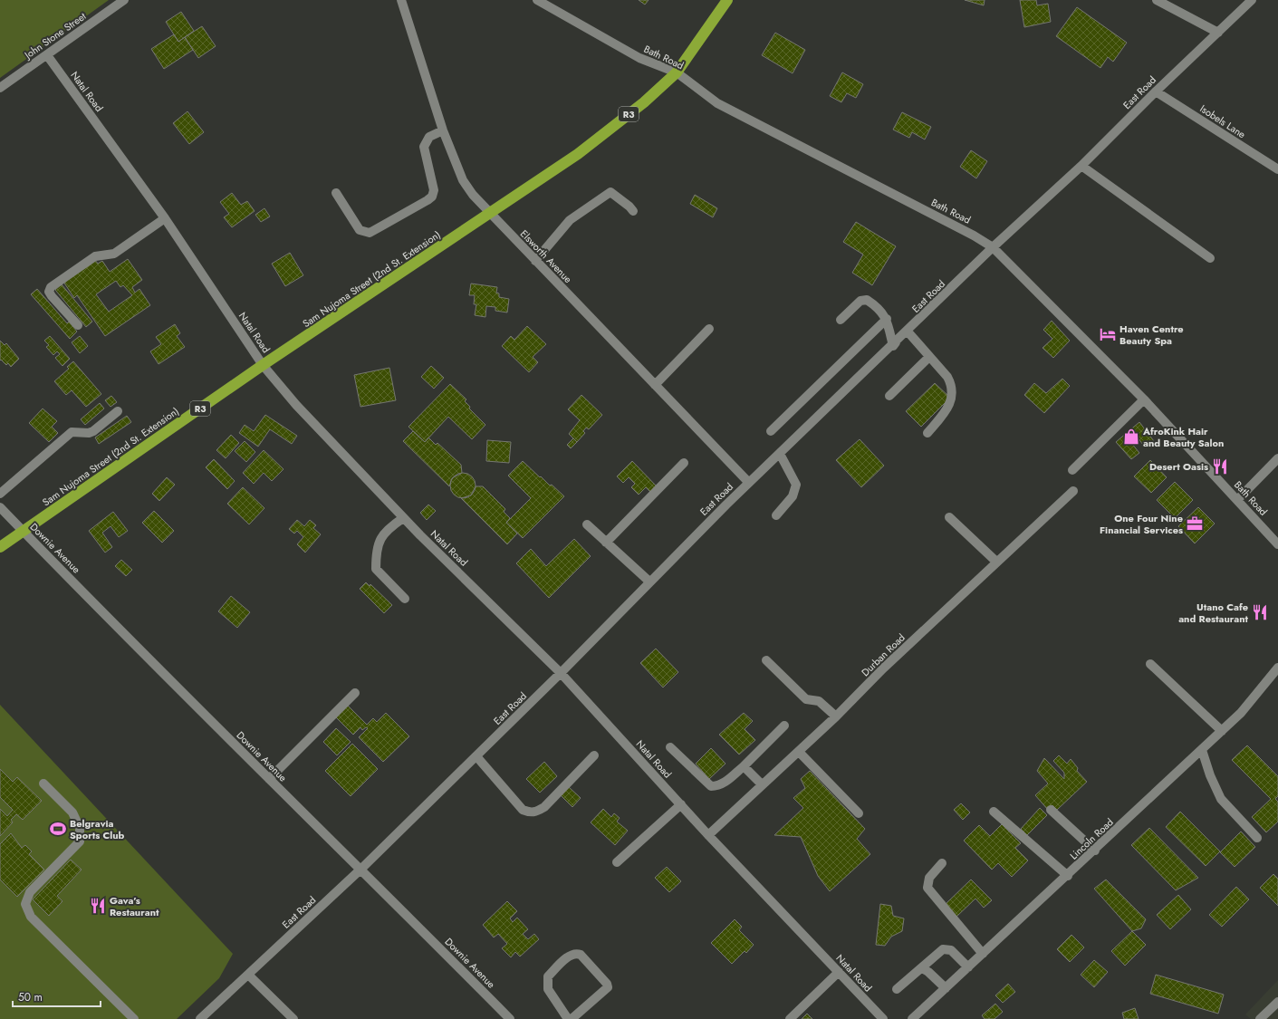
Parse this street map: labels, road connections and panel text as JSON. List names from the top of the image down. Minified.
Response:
{"streets":{"highway":["R3","Sam Nujoma Street (2nd St. Extension)"],"street":["John Stone Street","Bath Road","Natal Road","East Road","Isobels Lane","Elsworth Avenue","Downie Avenue","Durban Road","Lincoln Road"]},"crossings":[["John Stone Street","Natal Road"],["Bath Road","East Road"],["Bath Road","Sam Nujoma Street (2nd St. Extension)"],["Natal Road","East Road"],["Natal Road","Sam Nujoma Street (2nd St. Extension)"],["Natal Road","Durban Road"],["East Road","Isobels Lane"],["East Road","Elsworth Avenue"],["East Road","Downie Avenue"],["Elsworth Avenue","Sam Nujoma Street (2nd St. Extension)"],["Sam Nujoma Street (2nd St. Extension)","Downie Avenue"]],"places":{"hotel":["Haven Centre Beauty Spa"],"shop":["AfroKink Hair and Beauty Salon"],"restaurant":["Desert Oasis","Utano Cafe and Restaurant","Gava’s Restaurant"],"office":["One Four Nine Financial Services"],"sports":["Belgravia Sports Club"]},"scale_bar":"50 m"}
